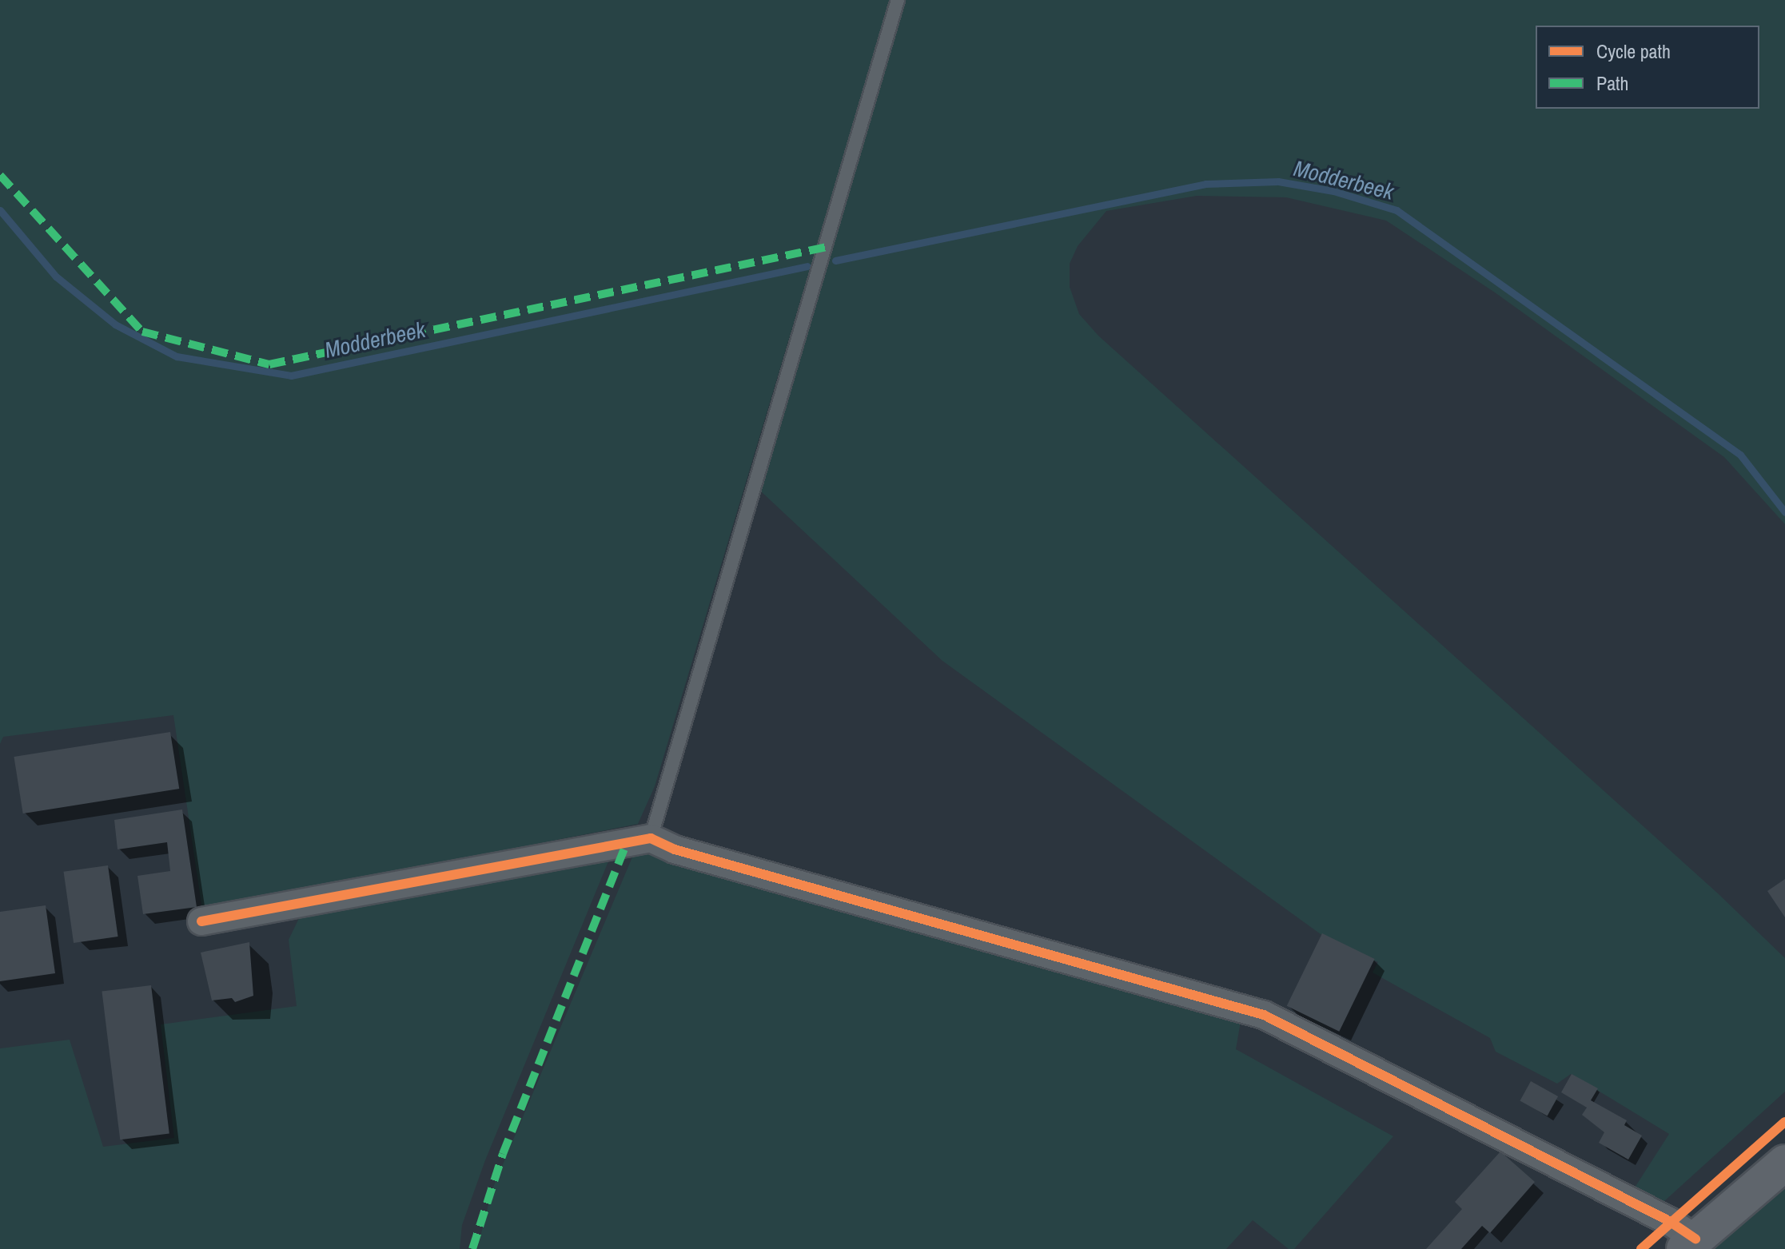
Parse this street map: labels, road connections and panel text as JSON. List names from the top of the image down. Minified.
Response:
{"water":["Modderbeek"],"legend":["Cycle path","Path"]}
